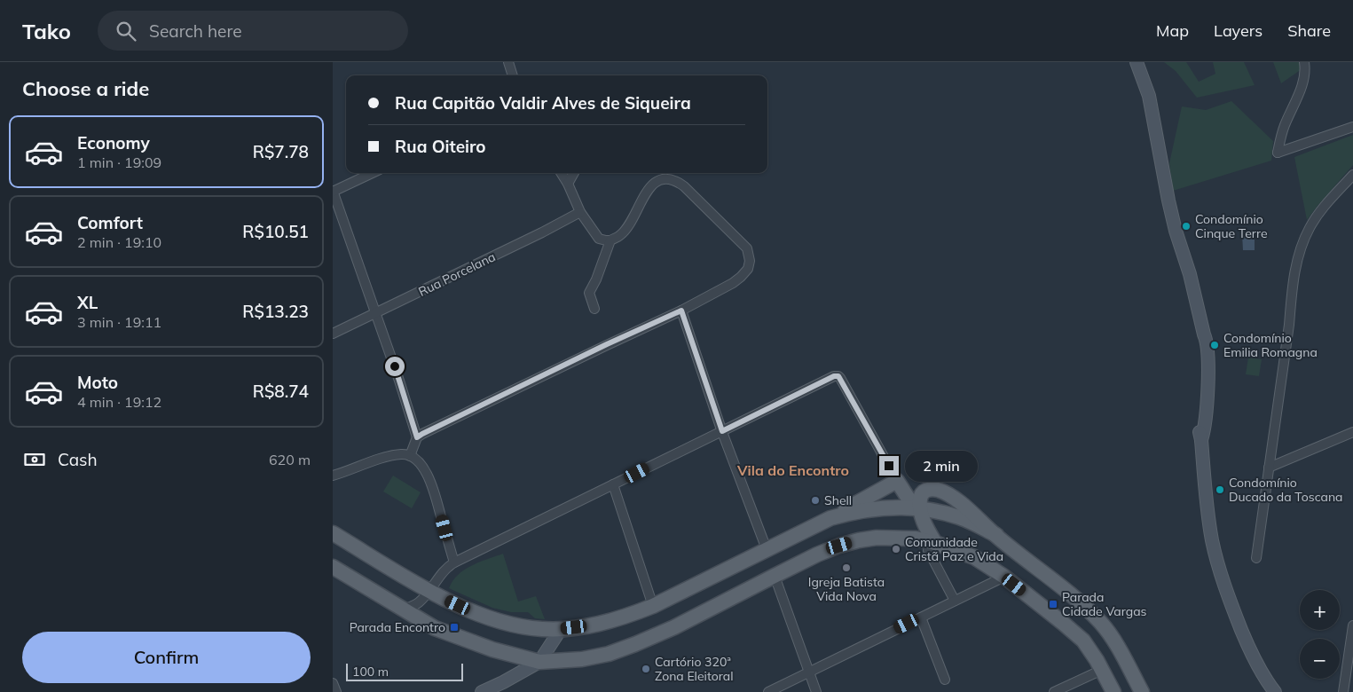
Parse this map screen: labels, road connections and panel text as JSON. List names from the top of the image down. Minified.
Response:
{"streets":{"street":["Rua Porcelana"]},"districts":["Vila do Encontro"],"places":{"other":["Condomínio Cinque Terre","Condomínio Emilia Romagna","Condomínio Ducado da Toscana","Shell","Comunidade Cristã Paz e Vida","Igreja Batista Vida Nova","Cartório 320ª Zona Eleitoral"],"transit":["Parada Cidade Vargas","Parada Encontro"]},"scale_bar":"100 m","page":{"header":"Tako","search":"Search here","nav":["Map","Layers","Share"],"heading":"Choose a ride","banner":["Rua Capitão Valdir Alves de Siqueira","Rua Oiteiro"],"list":[{"name":"Economy","note":"1 min · 19:09","value":"R$7.78"},{"name":"Comfort","note":"2 min · 19:10","value":"R$10.51"},{"name":"XL","note":"3 min · 19:11","value":"R$13.23"},{"name":"Moto","note":"4 min · 19:12","value":"R$8.74"}],"pay":["Cash","620 m"],"bubble":"2 min","map_buttons":["+","−"],"buttons":"Confirm","scale":"100 m"}}
